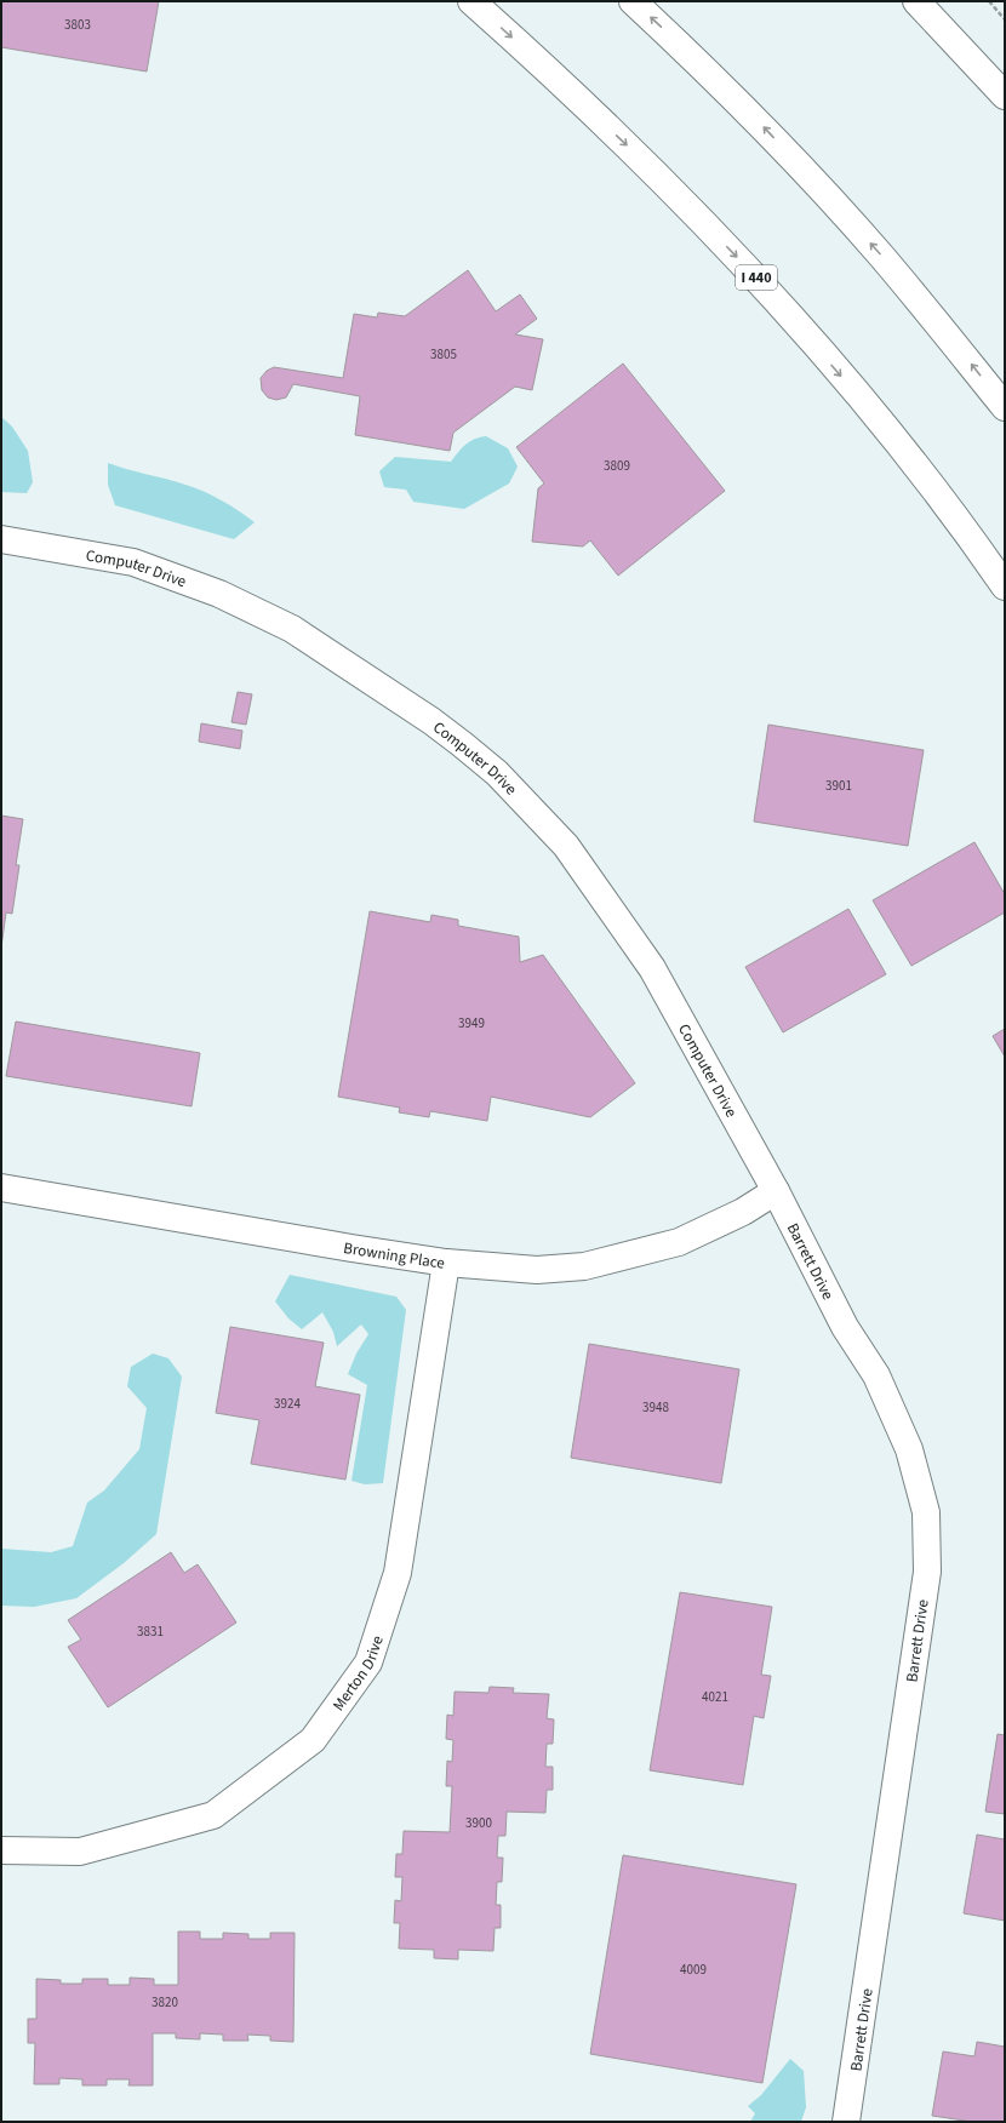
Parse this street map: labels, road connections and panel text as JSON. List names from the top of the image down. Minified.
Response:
{"streets":{"main road":["I 440","Computer Drive","Browning Place","Barrett Drive","Merton Drive"]},"crossings":[["Computer Drive","Browning Place"],["Computer Drive","Barrett Drive"],["Browning Place","Barrett Drive"],["Browning Place","Merton Drive"]],"house_numbers":["3803","3805","3809","3901","3949","3924","3948","3831","4021","3900","4009","3820"]}
